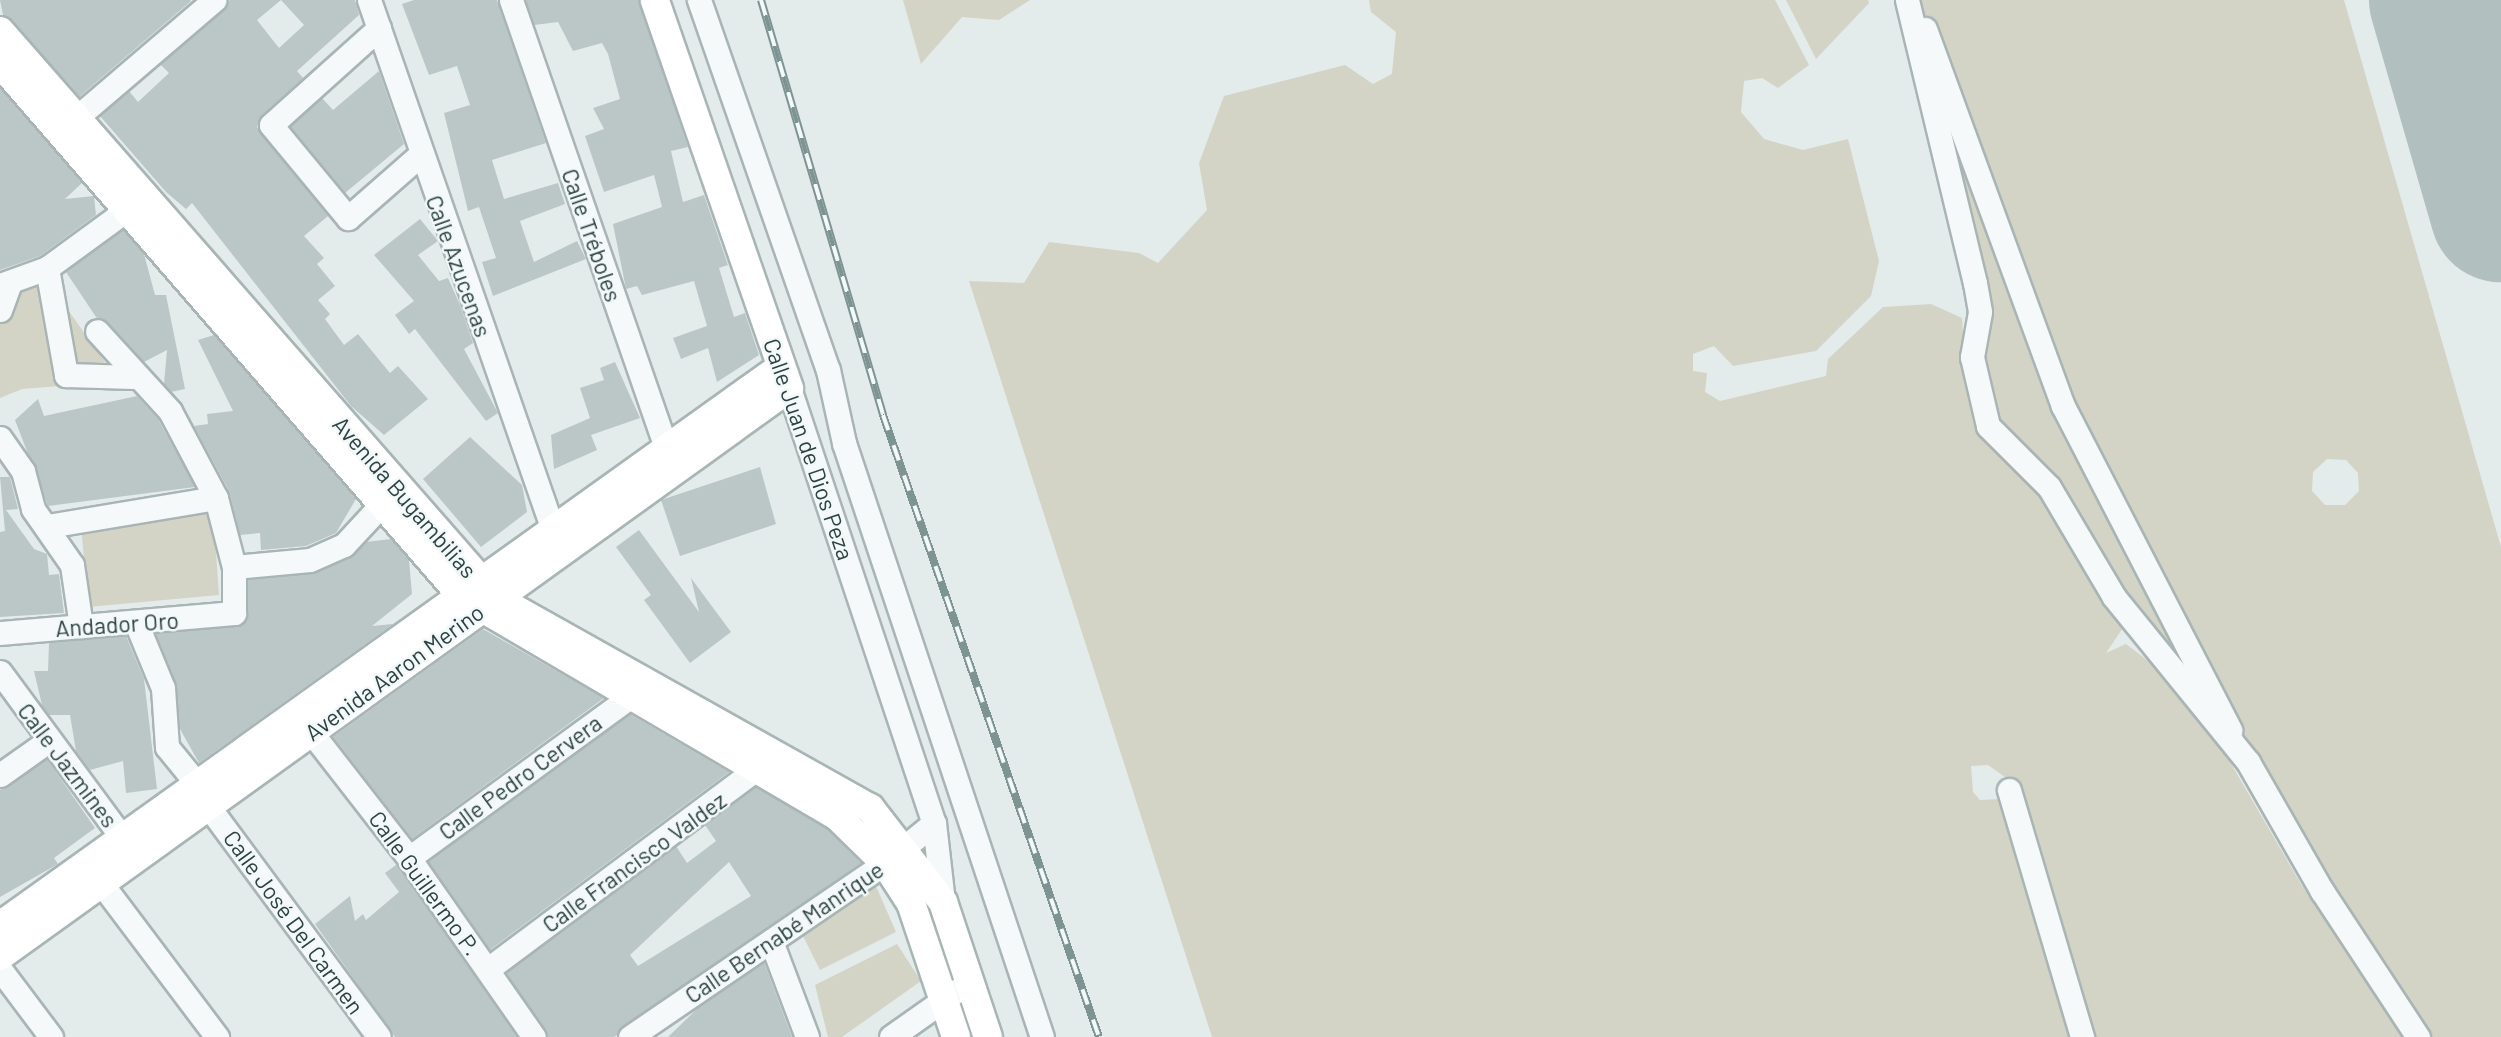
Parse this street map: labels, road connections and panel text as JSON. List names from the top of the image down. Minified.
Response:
{"streets":{"main road":["Calle Juan de Dios Peza","Avenida Bugambilias","Avenida Aaron Merino"],"street":["Calle Tréboles","Calle Azucenas","Andador Oro","Calle Jazmines","Calle Pedro Cervera","Calle Francisco Valdez","Calle Guillermo P.","Calle José Del Carmen","Calle Bernabé Manrique"]},"crossings":[["Calle Tréboles","Avenida Aaron Merino"],["Calle Azucenas","Avenida Aaron Merino"],["Calle Juan de Dios Peza","Avenida Bugambilias"],["Calle Juan de Dios Peza","Avenida Aaron Merino"],["Calle Juan de Dios Peza","Calle Bernabé Manrique"],["Avenida Bugambilias","Avenida Aaron Merino"],["Avenida Bugambilias","Calle Pedro Cervera"],["Avenida Bugambilias","Calle Francisco Valdez"],["Avenida Bugambilias","Calle Bernabé Manrique"],["Andador Oro","Calle José Del Carmen"],["Avenida Aaron Merino","Calle Jazmines"],["Avenida Aaron Merino","Calle Guillermo P."],["Avenida Aaron Merino","Calle José Del Carmen"],["Calle Pedro Cervera","Calle Guillermo P."],["Calle Francisco Valdez","Calle Guillermo P."]]}
